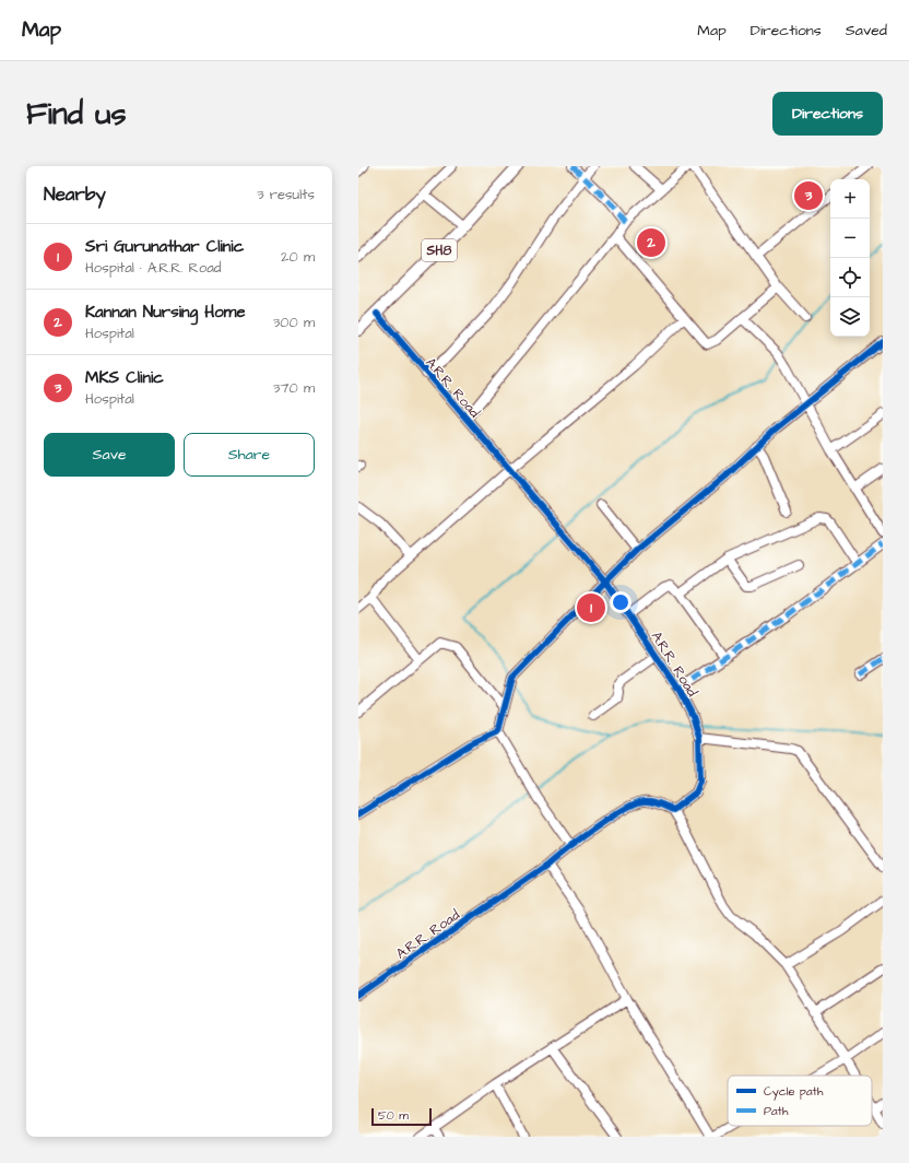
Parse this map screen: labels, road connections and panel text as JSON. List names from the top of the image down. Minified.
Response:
{"streets":{"main road":["SH8"],"street":["A.R.R. Road"]},"crossings":[["SH8","A.R.R. Road"]],"legend":["Cycle path","Path"],"scale_bar":"50 m","page":{"header":"Map","nav":["Map","Directions","Saved"],"buttons":["Directions",["Save","Share"]],"title":"Find us","heading":["Nearby","3 results"],"map_buttons":["+","−"],"pins":["3","2","1"],"list":[{"mark":"1","name":"Sri Gurunathar Clinic","note":"Hospital · A.R.R. Road","value":"20 m"},{"mark":"2","name":"Kannan Nursing Home","note":"Hospital","value":"300 m"},{"mark":"3","name":"MKS Clinic","note":"Hospital","value":"370 m"}],"scale":"50 m"}}
